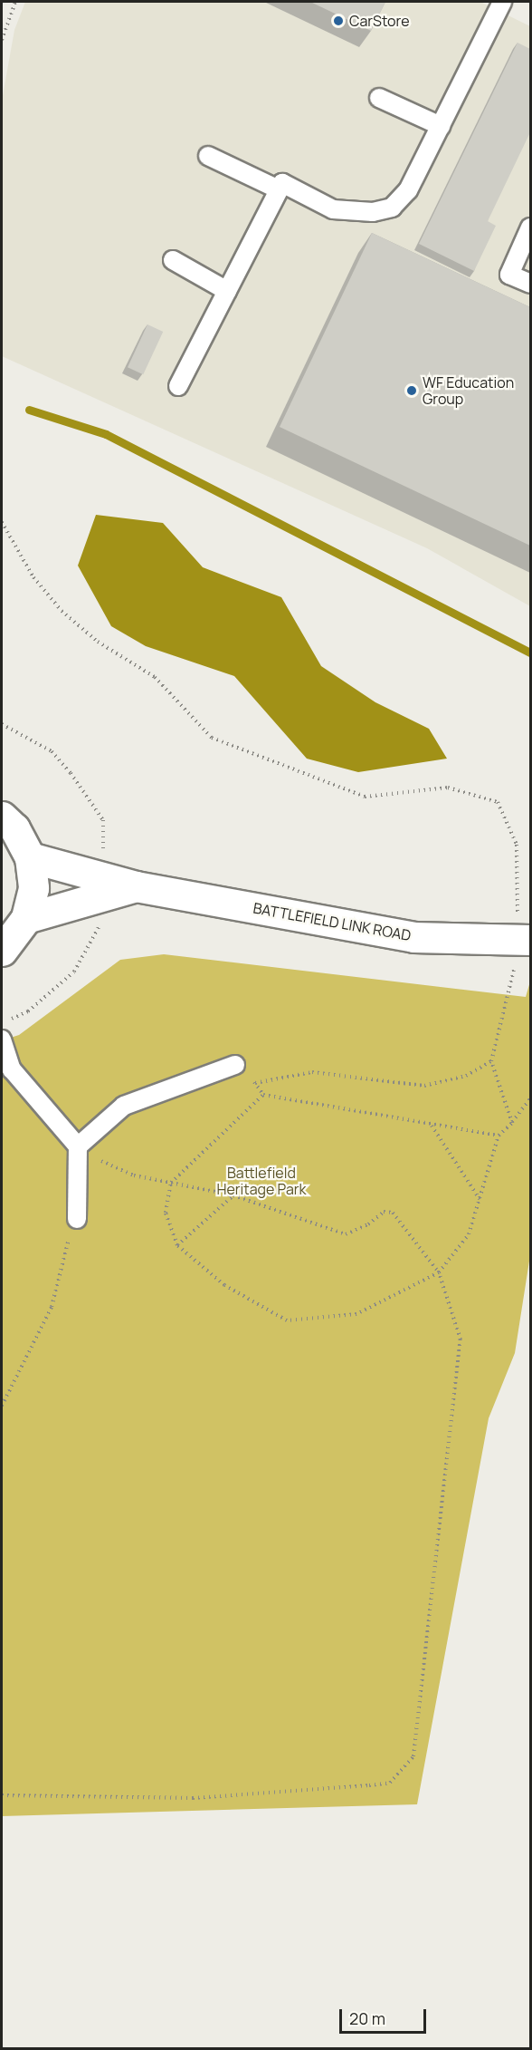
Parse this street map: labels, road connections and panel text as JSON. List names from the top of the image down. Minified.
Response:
{"streets":{"main road":["BATTLEFIELD LINK ROAD"]},"parks":["Battlefield Heritage Park"],"places":["CarStore","WF Education Group"],"scale_bar":"20 m"}
